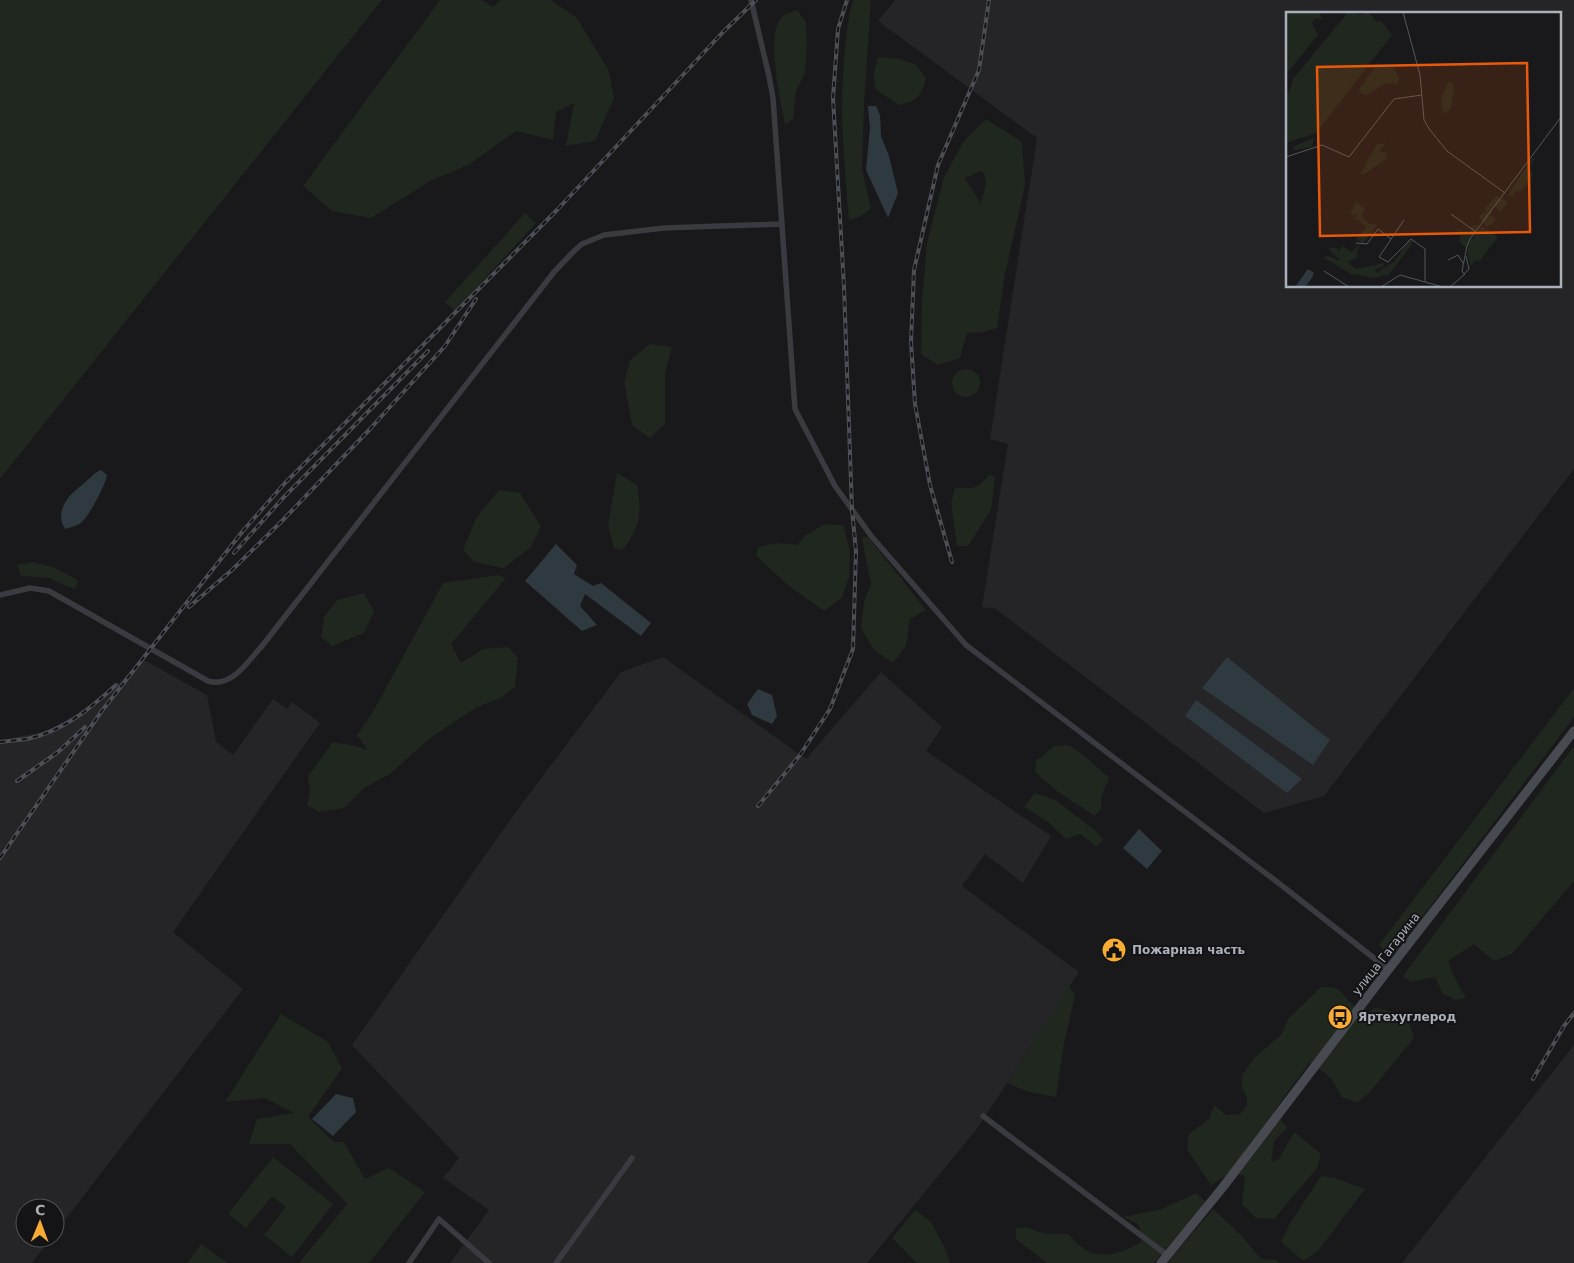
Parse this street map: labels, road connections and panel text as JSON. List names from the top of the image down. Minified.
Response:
{"streets":{"main road":["улица Гагарина"]},"places":{"public building":["Пожарная часть"],"bus stop":["Яртехуглерод"]},"north":"top"}
